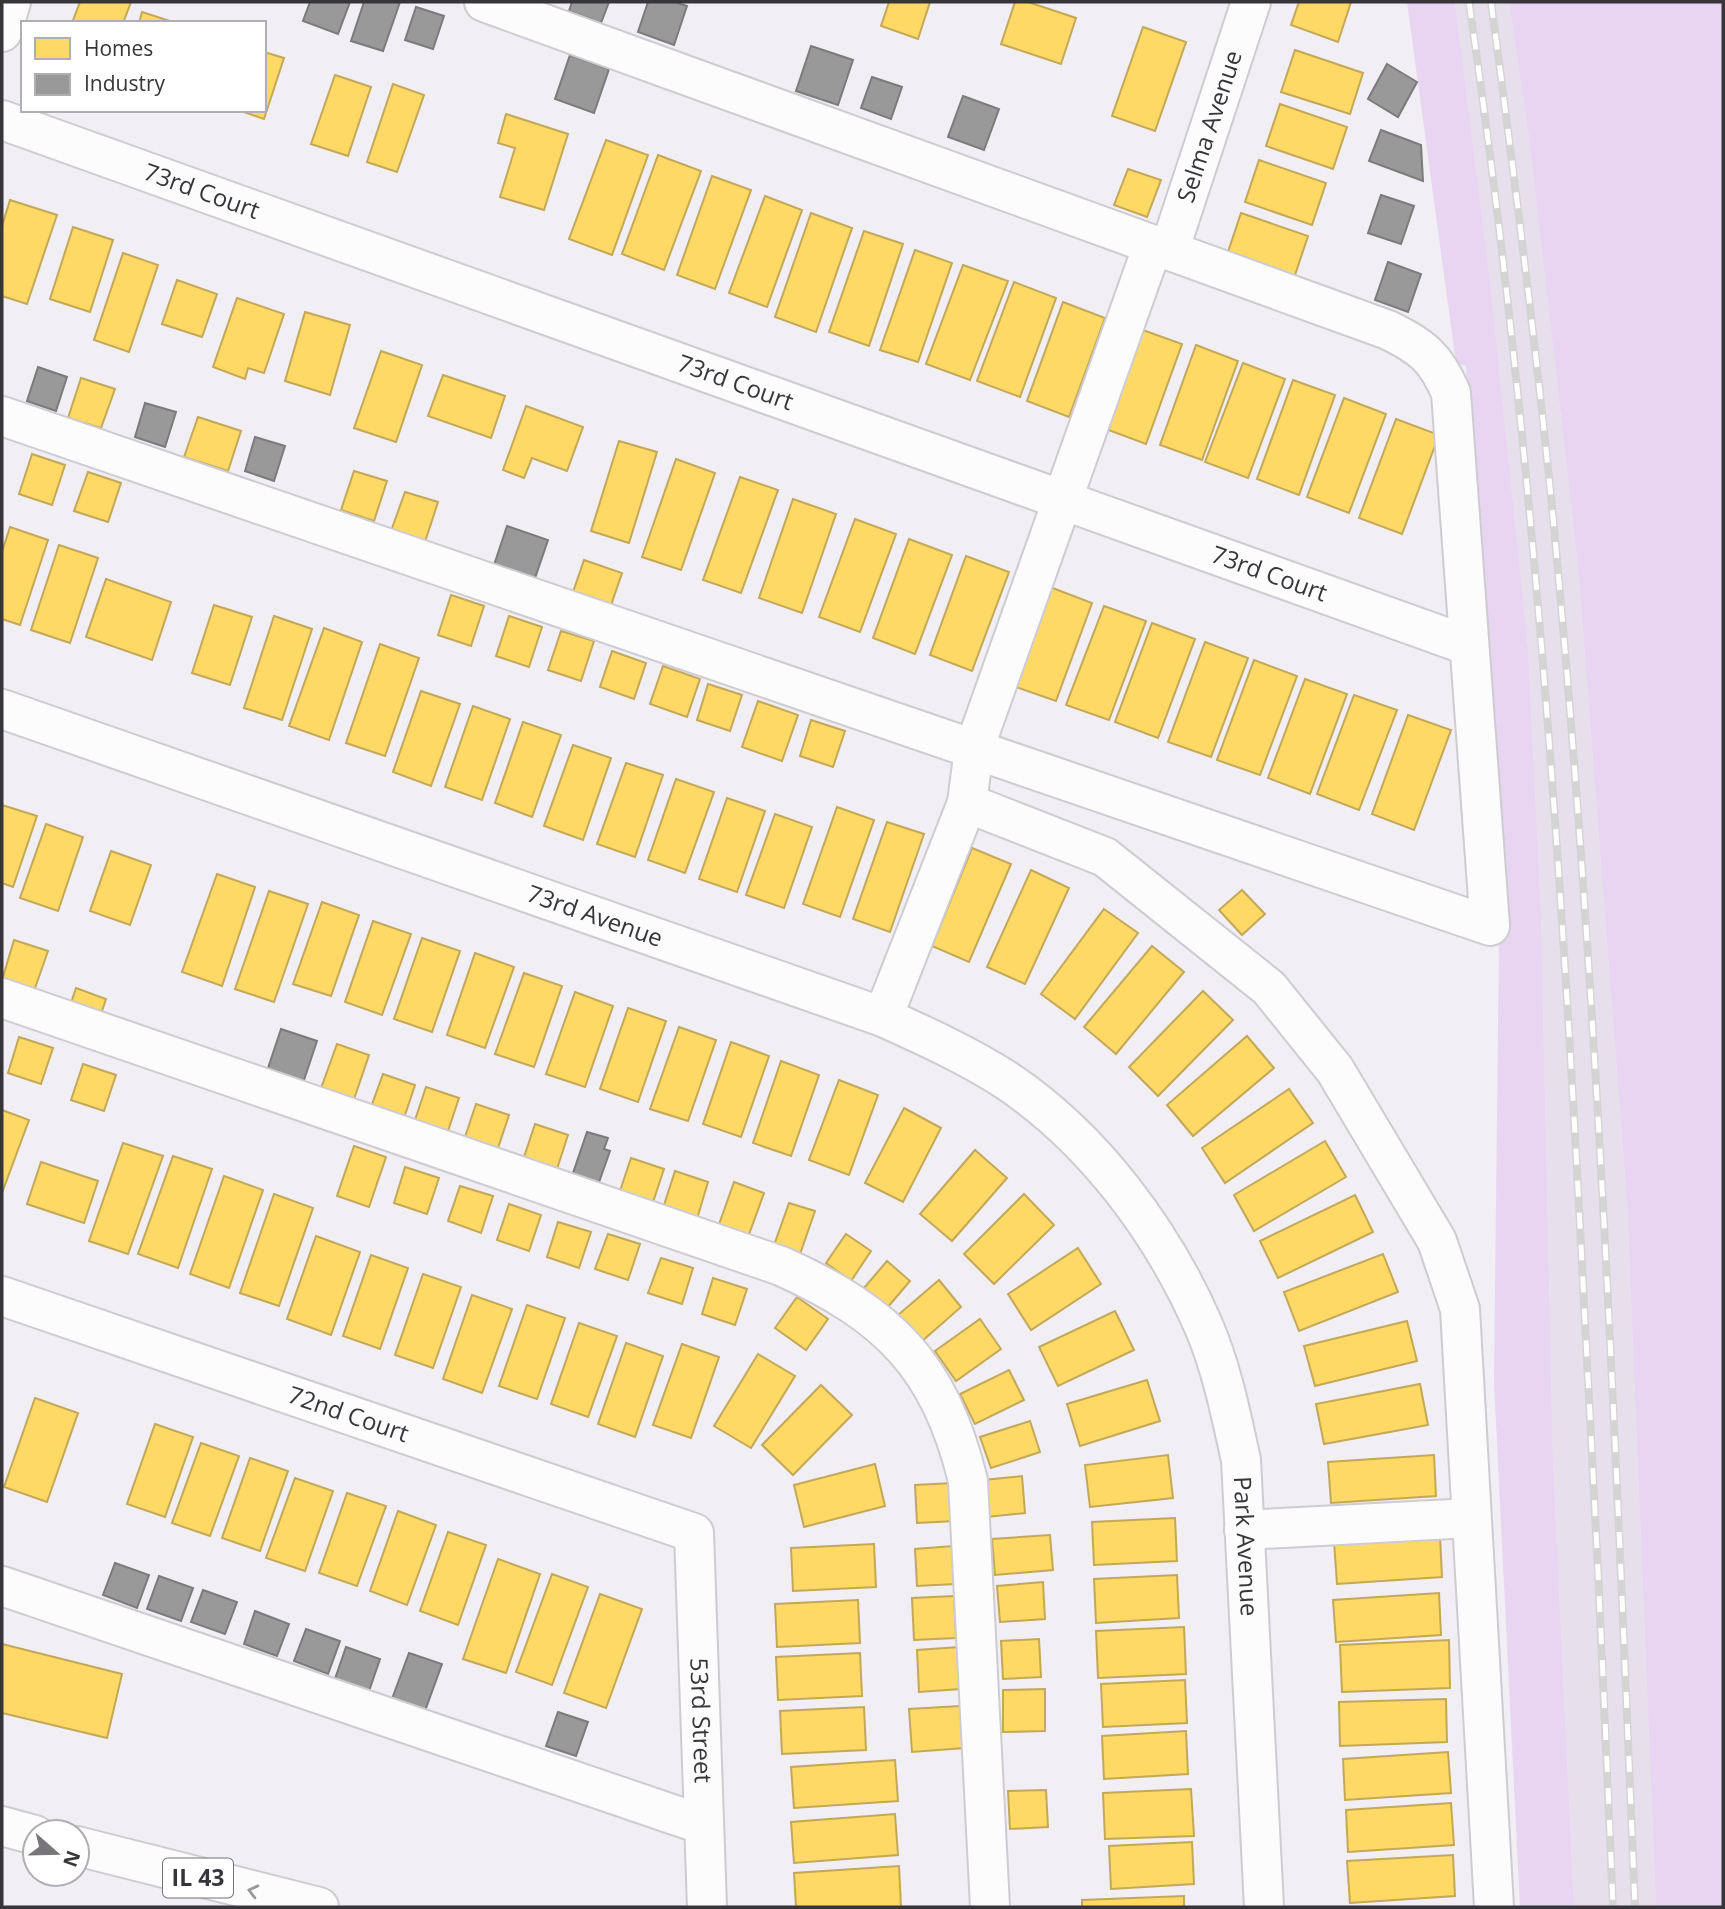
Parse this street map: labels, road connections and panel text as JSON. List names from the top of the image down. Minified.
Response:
{"streets":{"street":["Selma Avenue","73rd Court","73rd Avenue","72nd Court","Park Avenue","53rd Street","IL 43"]},"crossings":[["Selma Avenue","73rd Court"],["Selma Avenue","73rd Avenue"],["73rd Avenue","Park Avenue"],["72nd Court","53rd Street"]],"legend":["Homes","Industry"],"north":"right"}
